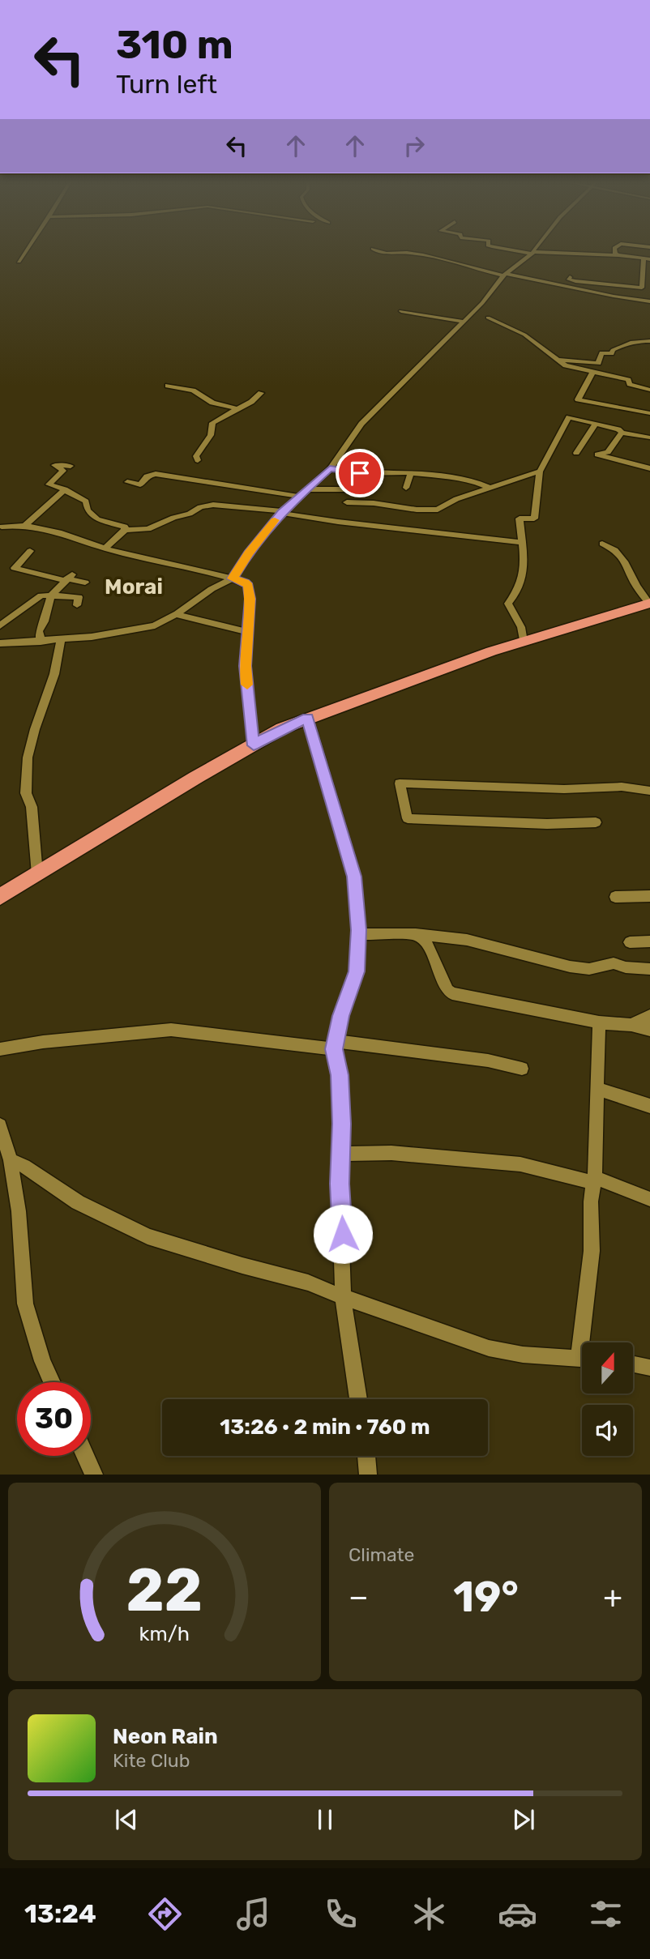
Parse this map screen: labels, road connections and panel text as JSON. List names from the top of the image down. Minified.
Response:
{"districts":["Morai"],"north":"top","page":{"turn":["310 m","Turn left"],"limit":"30","trip":"13:26 · 2 min · 760 m","tile":"Climate","heat":["−","19°","+"],"song":["Neon Rain","Kite Club"],"tabs":"13:24","gauge":["22","km/h"]}}
